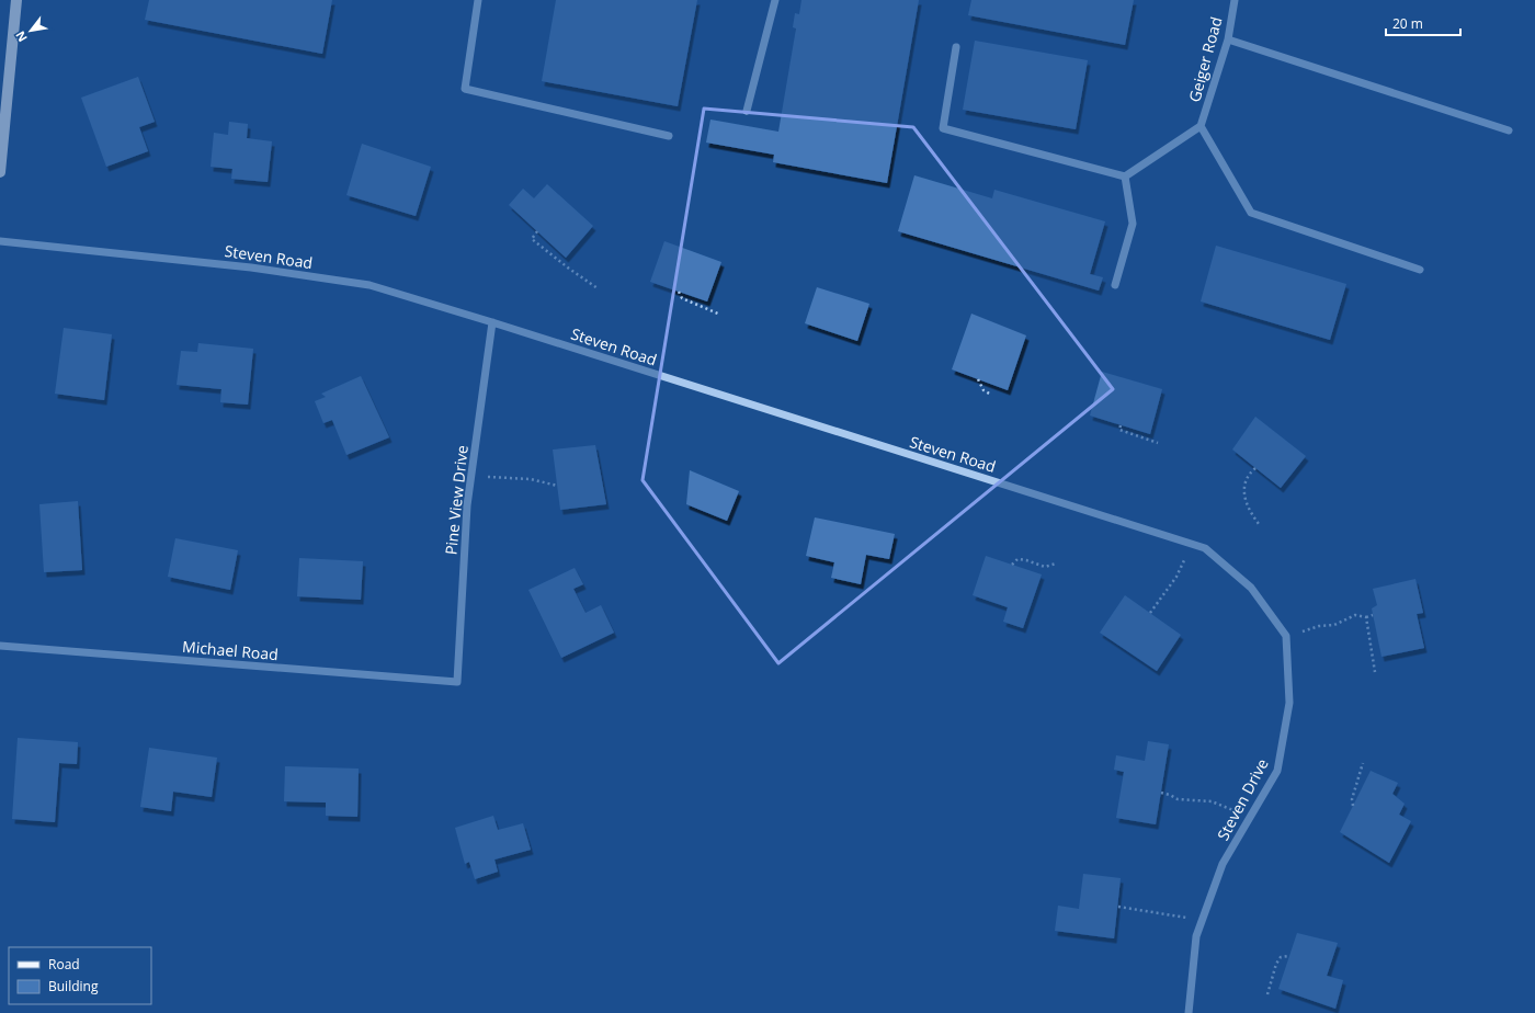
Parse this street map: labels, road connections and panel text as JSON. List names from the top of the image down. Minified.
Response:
{"streets":{"street":["Geiger Road","Steven Road","Pine View Drive","Michael Road","Steven Drive"]},"crossings":[["Steven Road","Pine View Drive"],["Steven Road","Steven Drive"],["Pine View Drive","Michael Road"]],"legend":["Road","Building"],"scale_bar":"20 m","north":"bottom left"}
